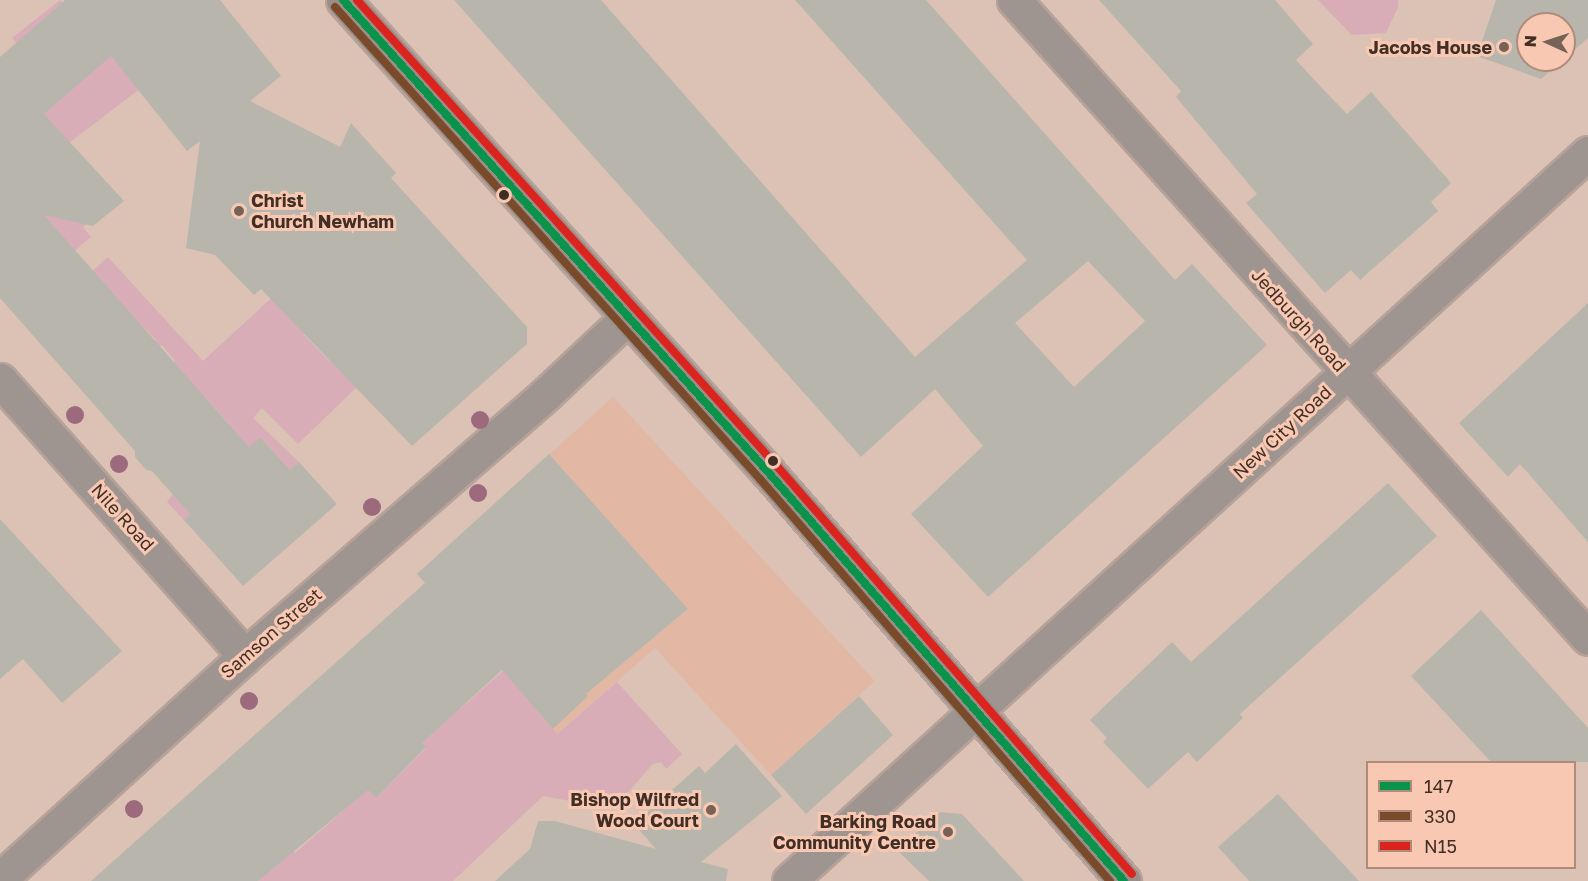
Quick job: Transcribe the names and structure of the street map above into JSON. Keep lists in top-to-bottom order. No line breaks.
{"streets":{"street":["Jedburgh Road","New City Road","Nile Road","Samson Street"]},"crossings":[["Jedburgh Road","New City Road"],["Nile Road","Samson Street"]],"places":["Jacobs House","Christ Church Newham","Bishop Wilfred Wood Court","Barking Road Community Centre"],"lines":["transit line 147","transit line N15","transit line 330"],"legend":["147","330","N15"],"north":"left"}
